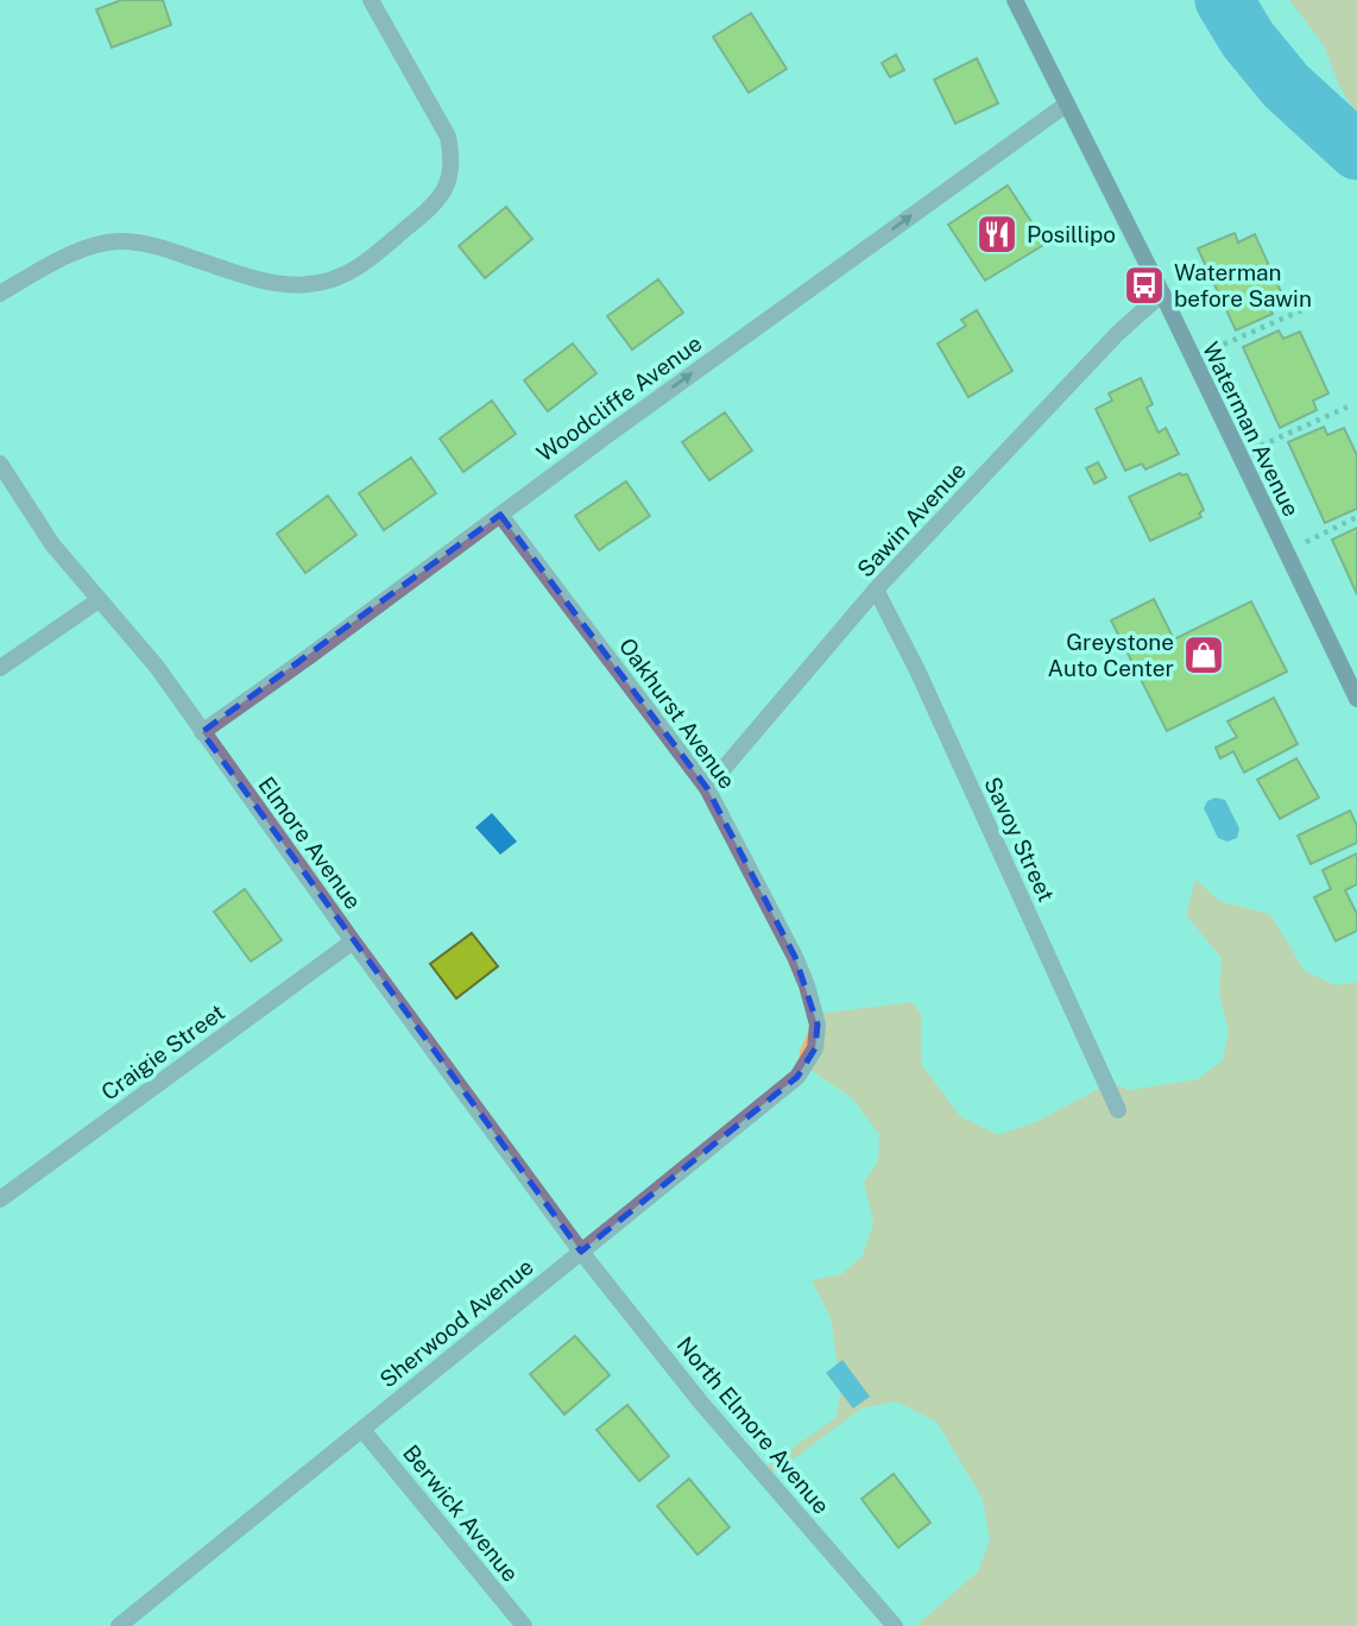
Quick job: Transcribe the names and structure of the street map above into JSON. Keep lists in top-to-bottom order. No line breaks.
{"streets":{"main road":["Waterman Avenue"],"street":["Woodcliffe Avenue","Sawin Avenue","Oakhurst Avenue","Savoy Street","Elmore Avenue","Craigie Street","Sherwood Avenue","North Elmore Avenue","Berwick Avenue"]},"crossings":[["Woodcliffe Avenue","Waterman Avenue"],["Woodcliffe Avenue","Oakhurst Avenue"],["Woodcliffe Avenue","Elmore Avenue"],["Waterman Avenue","Sawin Avenue"],["Sawin Avenue","Oakhurst Avenue"],["Sawin Avenue","Savoy Street"],["Oakhurst Avenue","Sherwood Avenue"],["Elmore Avenue","Craigie Street"],["Elmore Avenue","Sherwood Avenue"],["Elmore Avenue","North Elmore Avenue"],["Sherwood Avenue","North Elmore Avenue"],["Sherwood Avenue","Berwick Avenue"]],"one_way":["Woodcliffe Avenue"],"places":{"restaurant":["Posillipo"],"bus stop":["Waterman before Sawin"],"shop":["Greystone Auto Center"]}}
